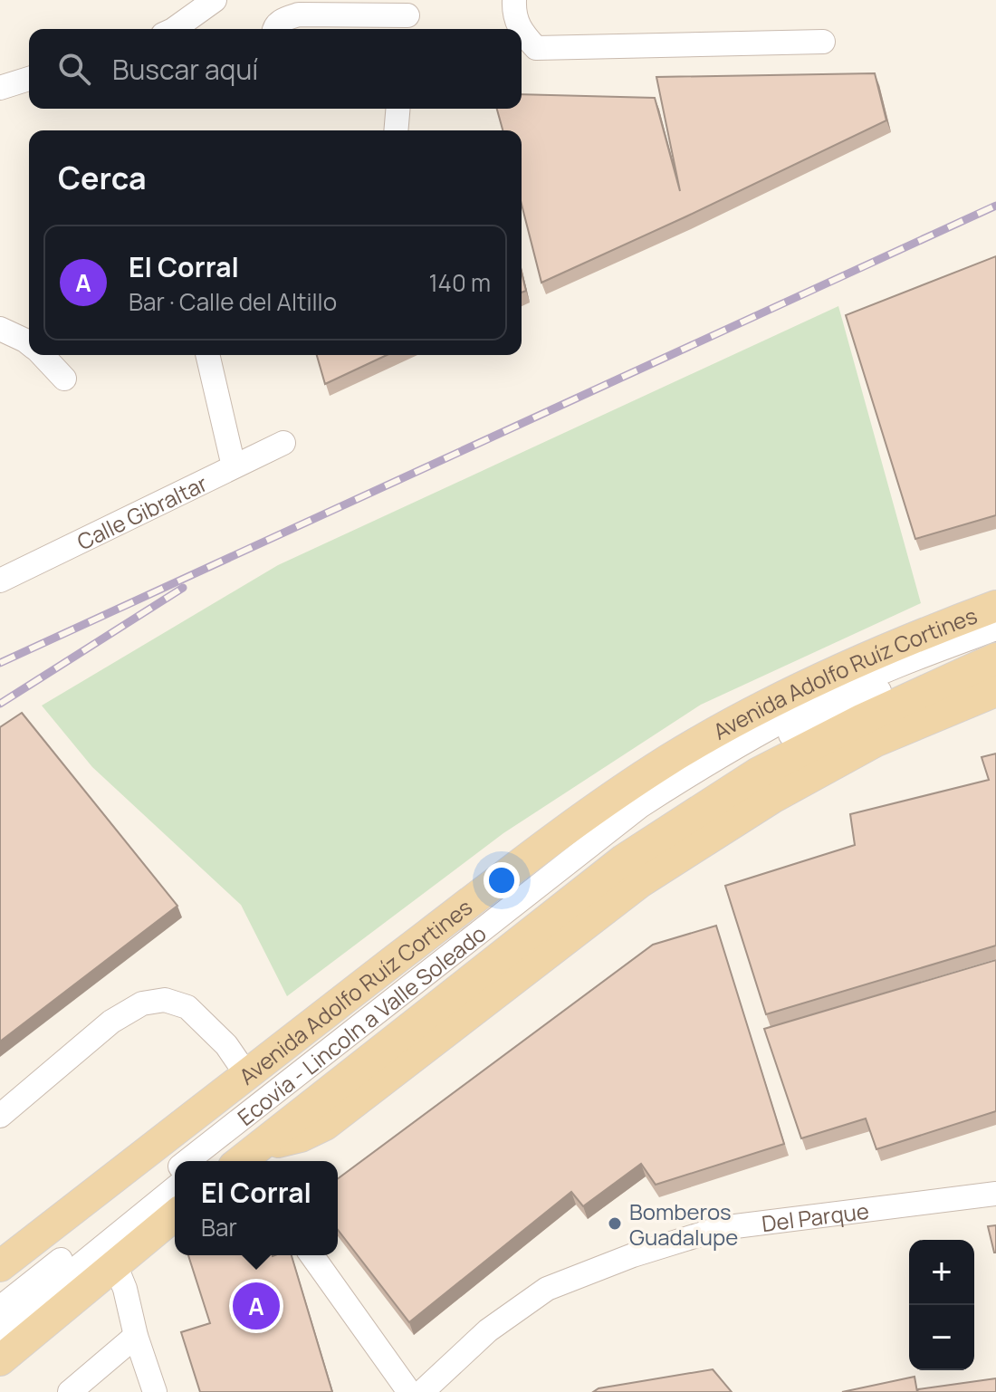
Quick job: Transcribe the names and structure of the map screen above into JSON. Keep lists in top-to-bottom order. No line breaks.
{"streets":{"main road":["Avenida Adolfo Ruíz Cortines"],"street":["Calle Gibraltar","Ecovía - Lincoln a Valle Soleado","Del Parque"]},"places":["Bomberos Guadalupe"],"page":{"search":"Buscar aquí","heading":"Cerca","list":[{"mark":"A","name":"El Corral","note":"Bar · Calle del Altillo","value":"140 m"}],"popup":["El Corral","Bar"],"map_buttons":["+","−"],"pins":"A"}}
